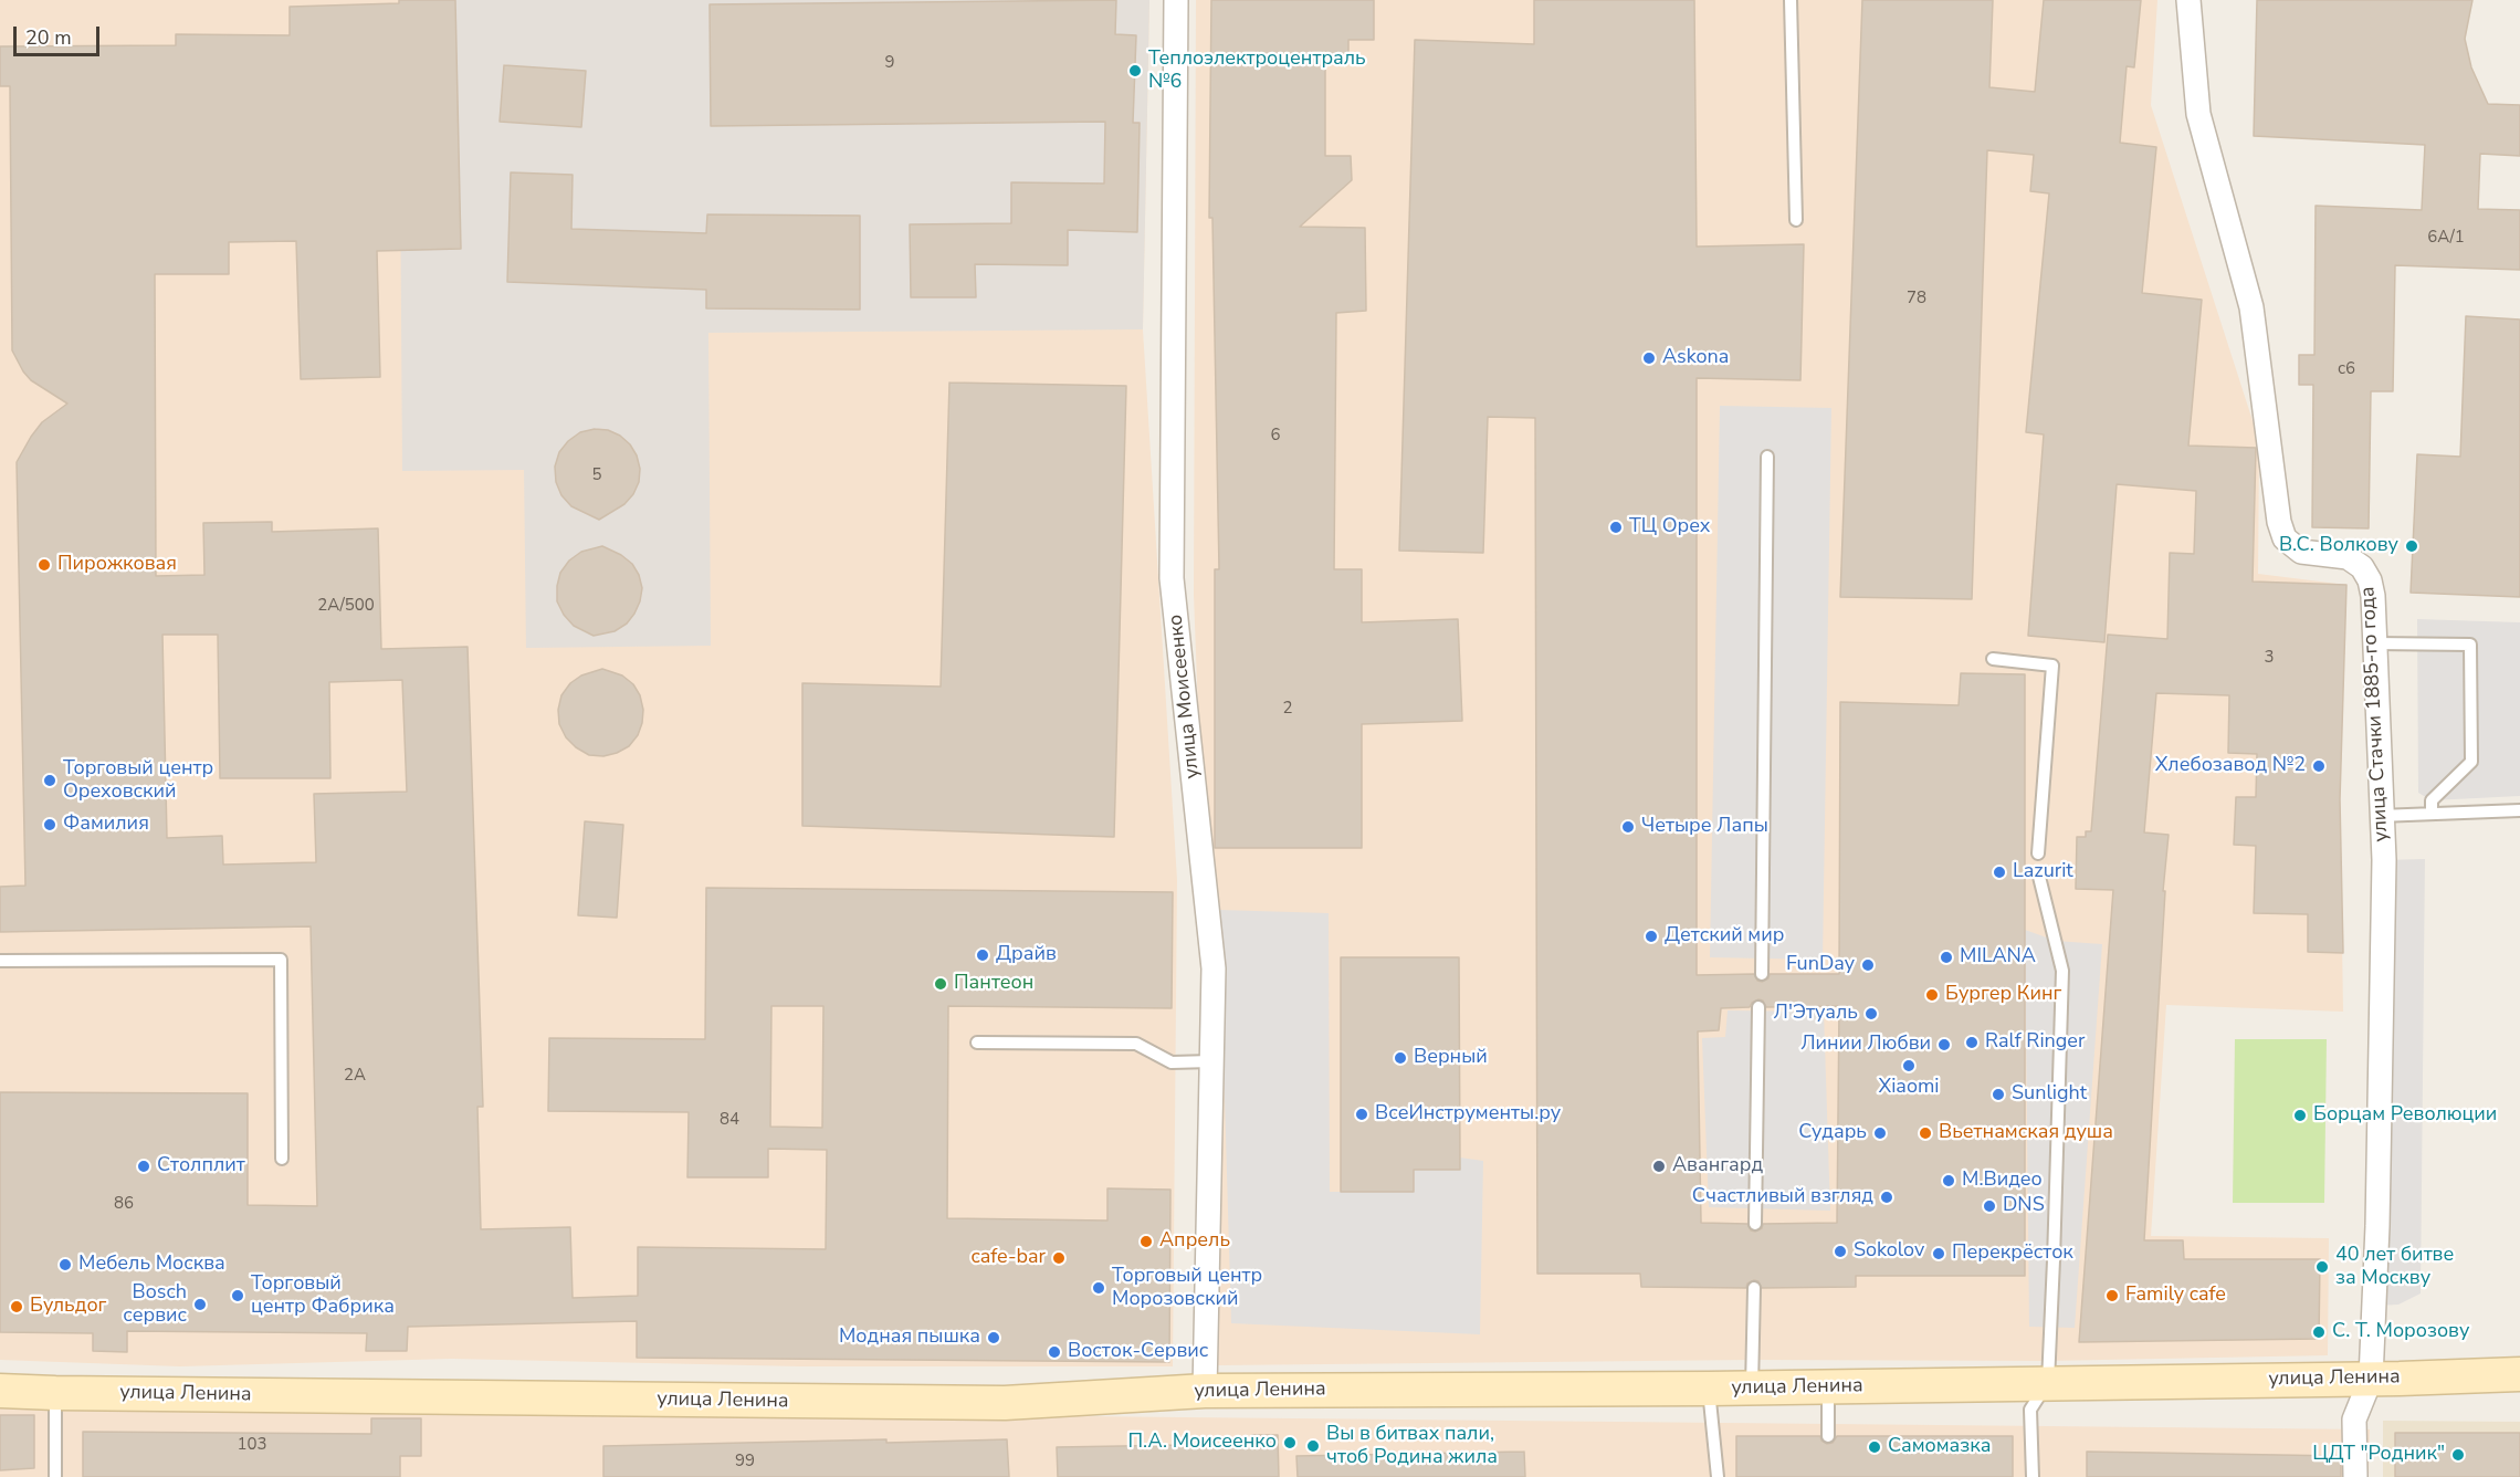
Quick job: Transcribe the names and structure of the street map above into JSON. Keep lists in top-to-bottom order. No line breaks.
{"streets":{"main road":["улица Ленина"],"street":["улица Моисеенко","улица Стачки 1885-го года"]},"crossings":[["улица Моисеенко","улица Ленина"],["улица Стачки 1885-го года","улица Ленина"]],"places":["Теплоэлектроцентраль №6","Askona","ТЦ Орех","В.С. Волкову","Пирожковая","Хлебозавод №2","Торговый центр Ореховский","Фамилия","Четыре Лапы","Lazurit","Детский мир","Драйв","MILANA","FunDay","Пантеон","Бургер Кинг","Л'Этуаль","Ralf Ringer","Линии Любви","Верный","Xiaomi","Sunlight","ВсеИнструменты.ру","Борцам Революции","Сударь","Вьетнамская душа","Столплит","Авангард","М.Видео","Счастливый взгляд","DNS","Апрель","Sokolov","Перекрёсток","cafe-bar","Мебель Москва","40 лет битве за Москву","Торговый центр Морозовский","Торговый центр Фабрика","Family cafe","Bosch сервис","Бульдог","С. Т. Морозову","Модная пышка","Восток-Сервис","П.А. Моисеенко","Вы в битвах пали, чтоб Родина жила","Самомазка","ЦДТ \"Родник\""],"house_numbers":["9","6А/1","78","с6","6","5","2А/500","3","2","2А","84","86","103","99"],"scale_bar":"20 m"}
